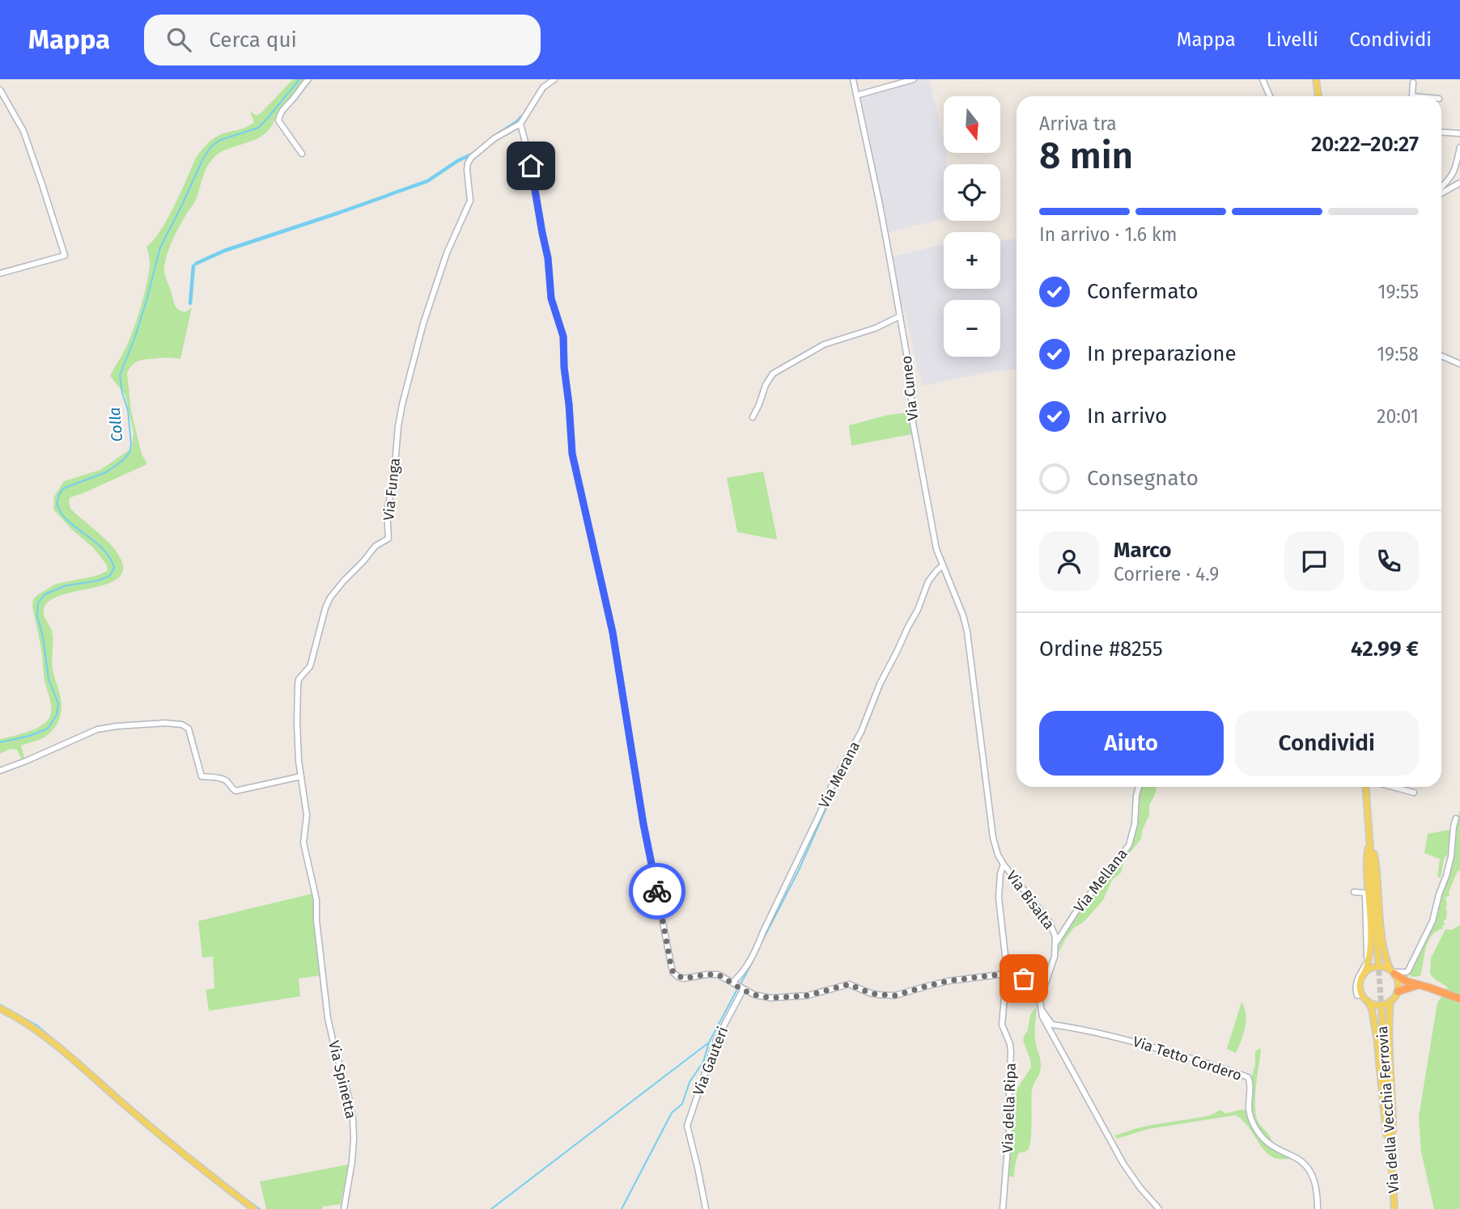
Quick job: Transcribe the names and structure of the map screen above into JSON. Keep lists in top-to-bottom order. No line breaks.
{"streets":{"main road":["Via della Vecchia Ferrovia"],"street":["Via Cuneo","Via Funga","Via Merana","Via Mellana","Via Bisalta","Via Tetto Cordero","Via Gauteri","Via Spinetta","Via della Ripa"]},"crossings":[["Via Cuneo","Via Merana"],["Via Cuneo","Via Bisalta"],["Via Funga","Via Spinetta"],["Via Mellana","Via Bisalta"],["Via Bisalta","Via della Ripa"]],"water":["Colla"],"north":"bottom","page":{"header":"Mappa","search":"Cerca qui","nav":["Mappa","Livelli","Condividi"],"map_buttons":["+","−"],"heading":["8 min","Arriva tra","20:22–20:27"],"panel":["Marco","Corriere · 4.9","Ordine #8255","42.99 €"],"bar":"In arrivo · 1.6 km","list":[["Confermato","19:55"],["In preparazione","19:58"],["In arrivo","20:01"],"Consegnato"],"buttons":["Aiuto","Condividi"]}}
